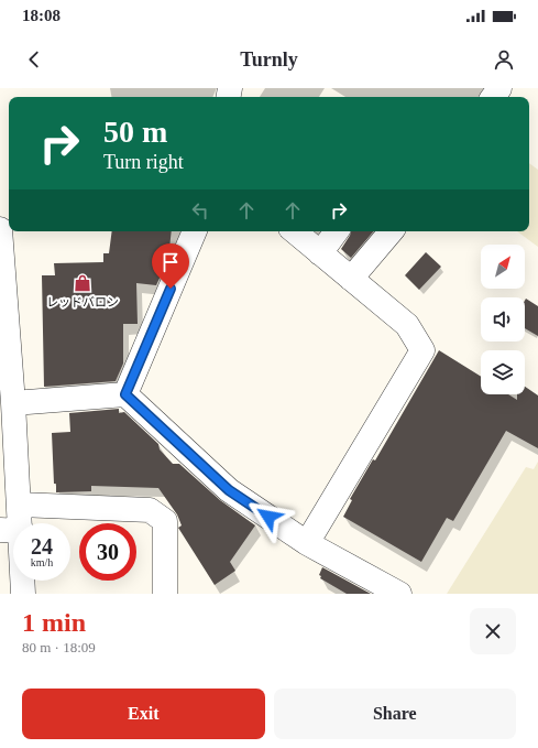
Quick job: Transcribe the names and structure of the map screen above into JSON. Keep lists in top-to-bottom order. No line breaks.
{"places":{"shop":["レッドバロン"]},"north":"top right","page":{"status":"18:08","header":"Turnly","turn":["50 m","Turn right"],"speed":"24 km/h","limit":"30","heading":["1 min","80 m · 18:09"],"buttons":["Exit","Share"]}}
